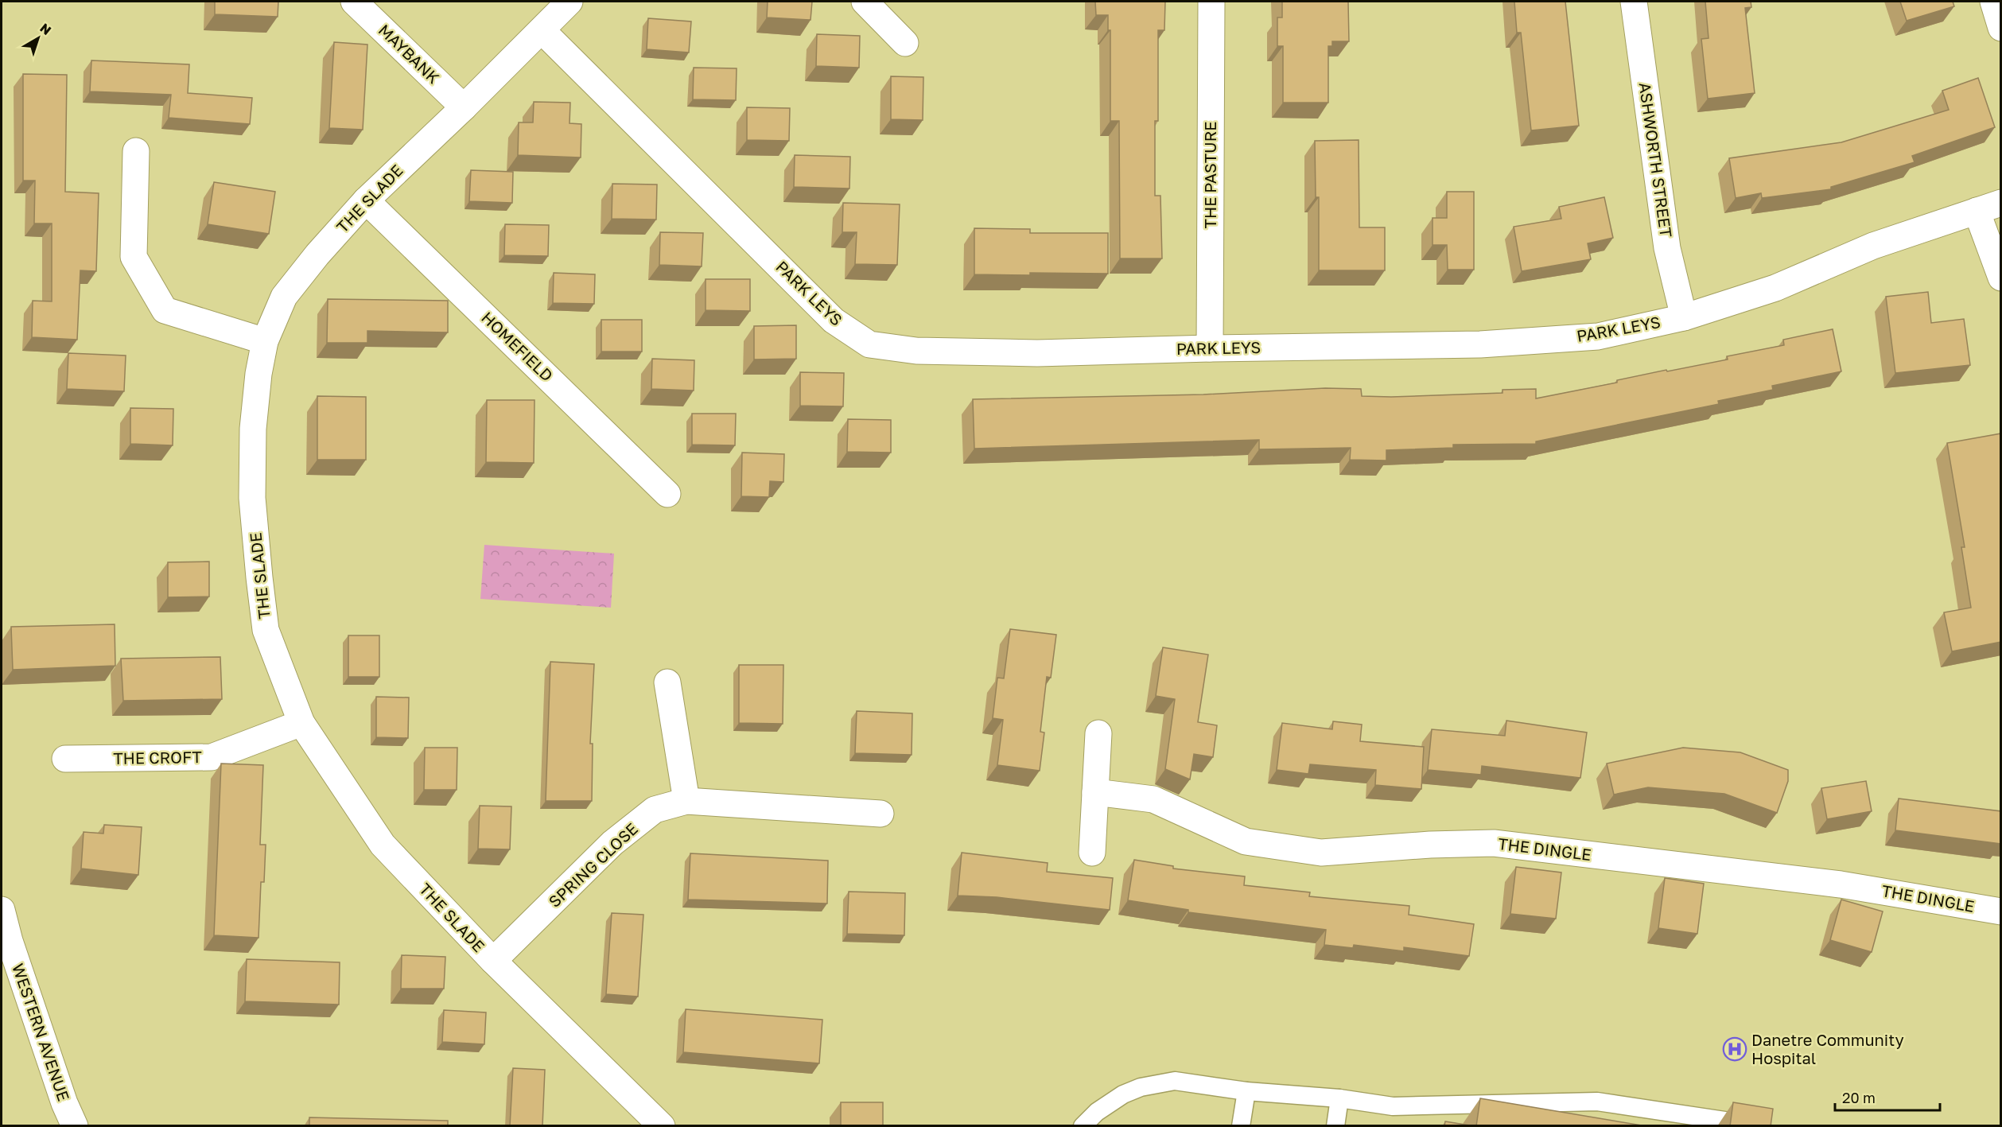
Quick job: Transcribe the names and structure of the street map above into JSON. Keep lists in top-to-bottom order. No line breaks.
{"streets":{"street":["MAYBANK","ASHWORTH STREET","THE PASTURE","THE SLADE","PARK LEYS","HOMEFIELD","THE CROFT","THE DINGLE","SPRING CLOSE","WESTERN AVENUE"]},"crossings":[["MAYBANK","THE SLADE"],["ASHWORTH STREET","PARK LEYS"],["THE PASTURE","PARK LEYS"],["THE SLADE","PARK LEYS"],["THE SLADE","HOMEFIELD"],["THE SLADE","THE CROFT"],["THE SLADE","SPRING CLOSE"]],"places":{"hospital":["Danetre Community Hospital"]},"scale_bar":"20 m","north":"top right"}
